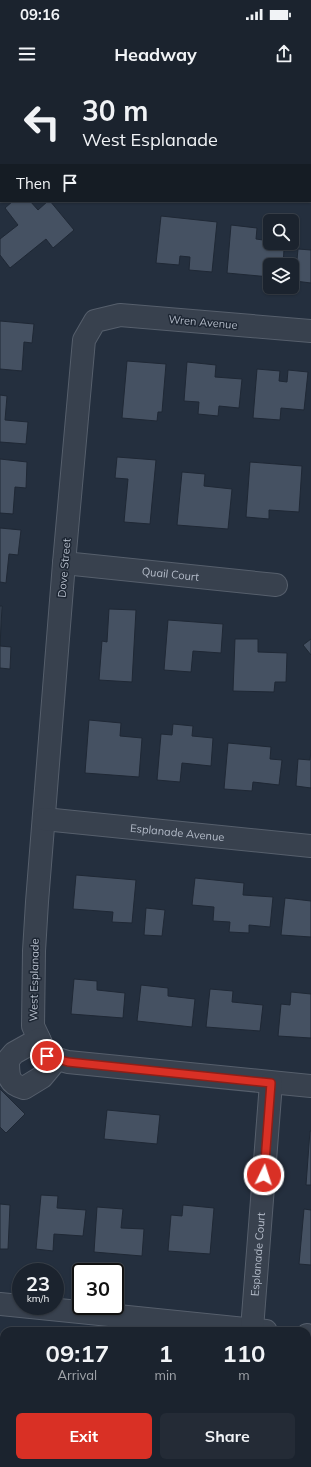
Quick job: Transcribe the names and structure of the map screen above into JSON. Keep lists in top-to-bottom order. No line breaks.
{"streets":{"street":["Wren Avenue","Dove Street","Quail Court","Esplanade Avenue","West Esplanade","Esplanade Court"]},"crossings":[["Wren Avenue","Dove Street"],["Dove Street","Quail Court"],["Dove Street","Esplanade Avenue"],["Dove Street","West Esplanade"],["Esplanade Avenue","West Esplanade"]],"page":{"status":"09:16","header":"Headway","turn":["30 m","West Esplanade"],"then":"Then","speed":"23 km/h","limit":"30","eta":["09:17","Arrival","1","min","110","m"],"buttons":["Exit","Share"]}}
